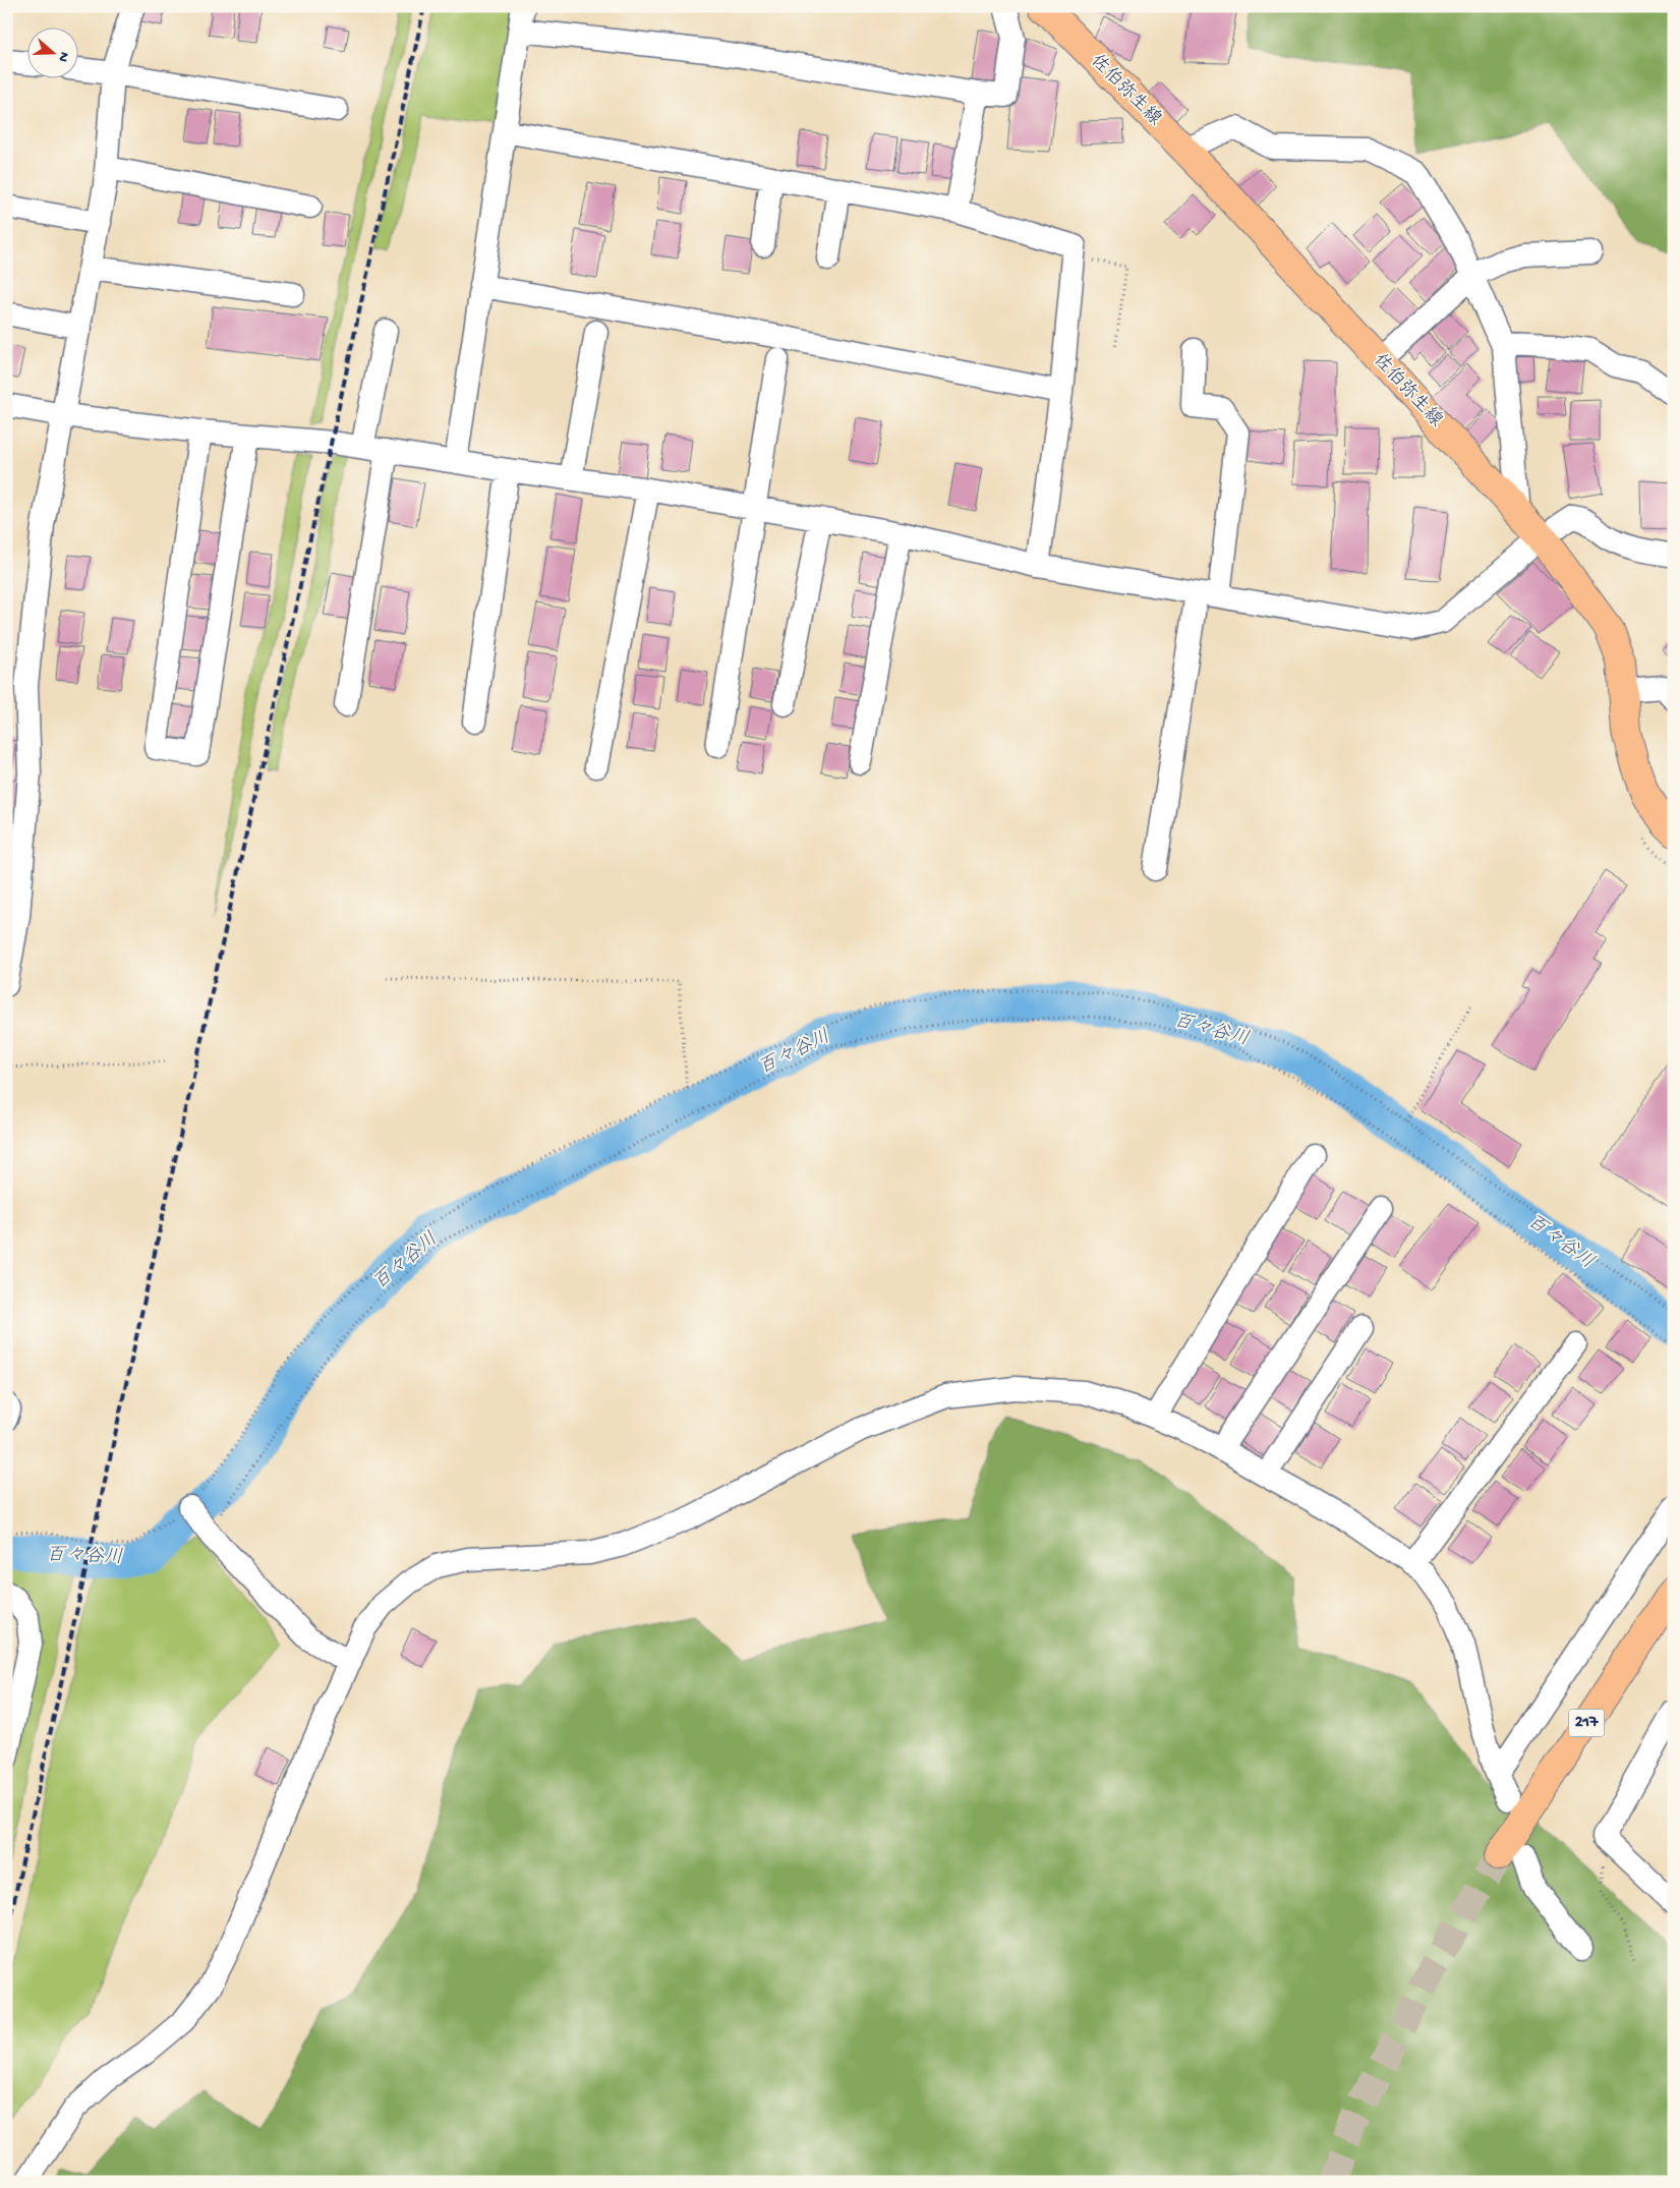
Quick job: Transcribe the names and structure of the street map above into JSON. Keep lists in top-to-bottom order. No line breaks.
{"streets":{"main road":["佐伯弥生線","217"]},"water":["百々谷川"],"north":"right"}
